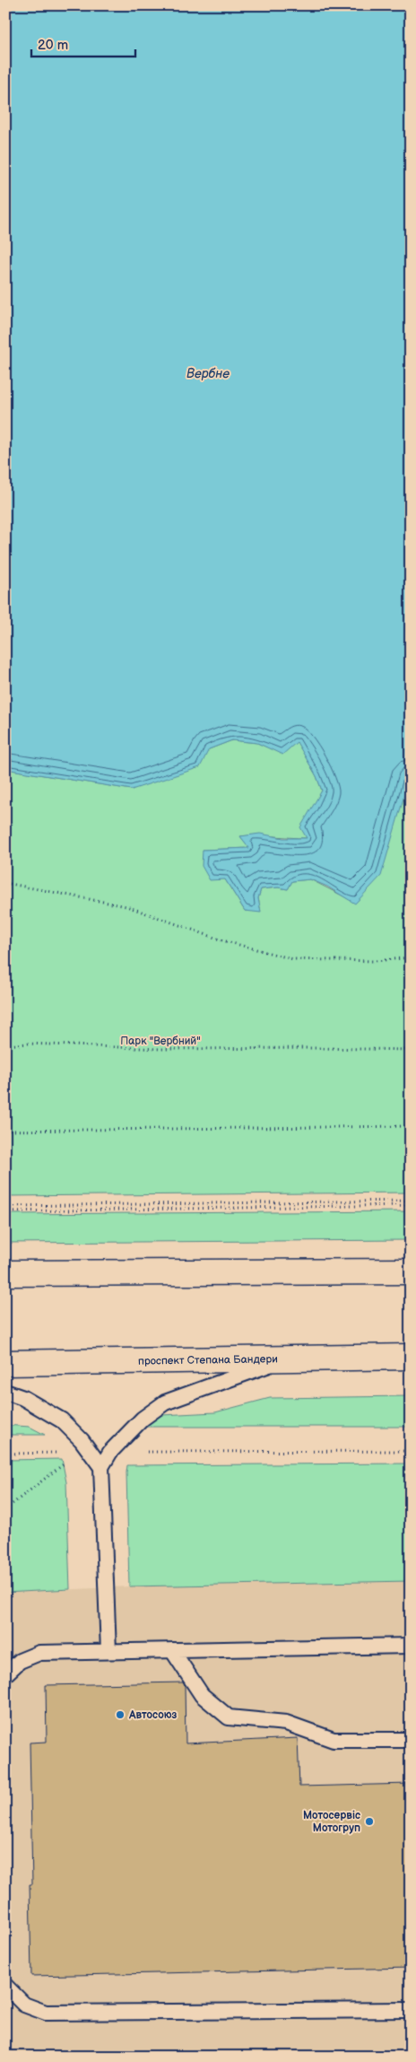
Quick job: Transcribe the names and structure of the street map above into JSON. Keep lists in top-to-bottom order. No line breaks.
{"streets":{"main road":["проспект Степана Бандери"]},"water":["Вербне"],"parks":["Парк \"Вербний\""],"places":["Автосоюз","Мотосервіс Мотогруп"],"scale_bar":"20 m"}
